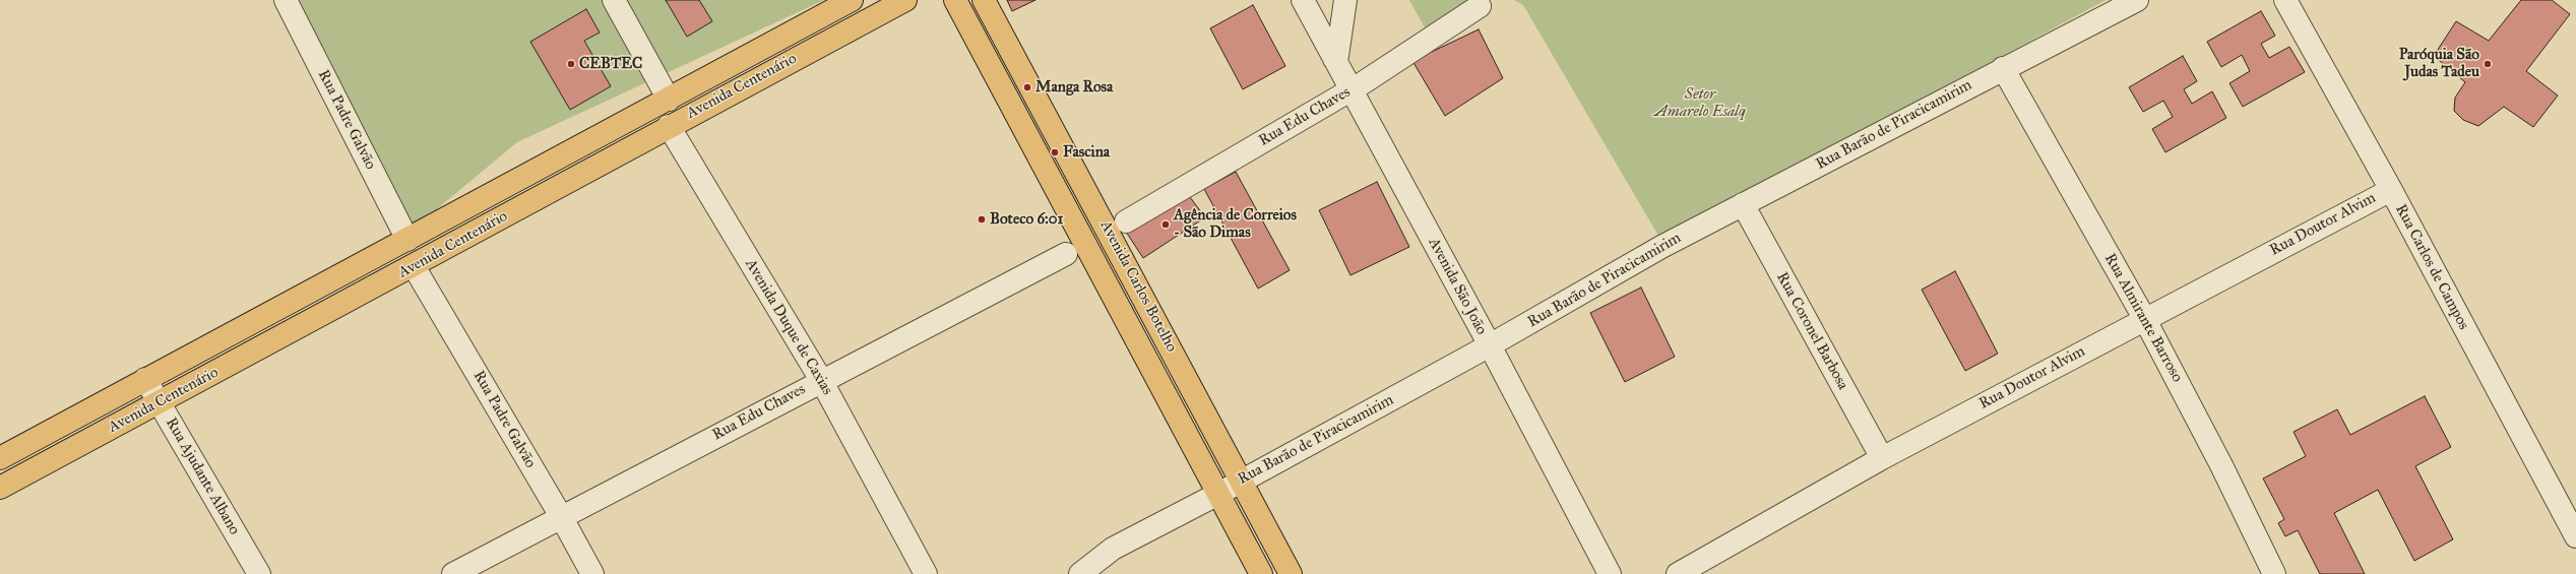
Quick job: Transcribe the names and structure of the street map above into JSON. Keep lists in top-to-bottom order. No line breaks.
{"streets":{"main road":["Avenida Centenário","Avenida Carlos Botelho"],"street":["Rua Edu Chaves","Rua Padre Galvão","Rua Barão de Piracicamirim","Rua Doutor Alvim","Rua Carlos de Campos","Avenida São João","Rua Almirante Barroso","Avenida Duque de Caxias","Rua Coronel Barbosa","Rua Ajudante Albano"]},"crossings":[["Avenida Centenário","Rua Padre Galvão"],["Avenida Centenário","Avenida Duque de Caxias"],["Avenida Centenário","Rua Ajudante Albano"],["Rua Edu Chaves","Rua Padre Galvão"],["Rua Edu Chaves","Avenida São João"],["Rua Edu Chaves","Avenida Duque de Caxias"],["Rua Barão de Piracicamirim","Avenida Carlos Botelho"],["Rua Barão de Piracicamirim","Avenida São João"],["Rua Barão de Piracicamirim","Rua Almirante Barroso"],["Rua Barão de Piracicamirim","Rua Coronel Barbosa"],["Rua Doutor Alvim","Rua Carlos de Campos"],["Rua Doutor Alvim","Rua Almirante Barroso"],["Rua Doutor Alvim","Rua Coronel Barbosa"]],"parks":["Setor Amarelo Esalq"],"places":["CEBTEC","Paróquia São Judas Tadeu","Manga Rosa","Fascina","Boteco 6:01","Agência de Correios - São Dimas"]}
